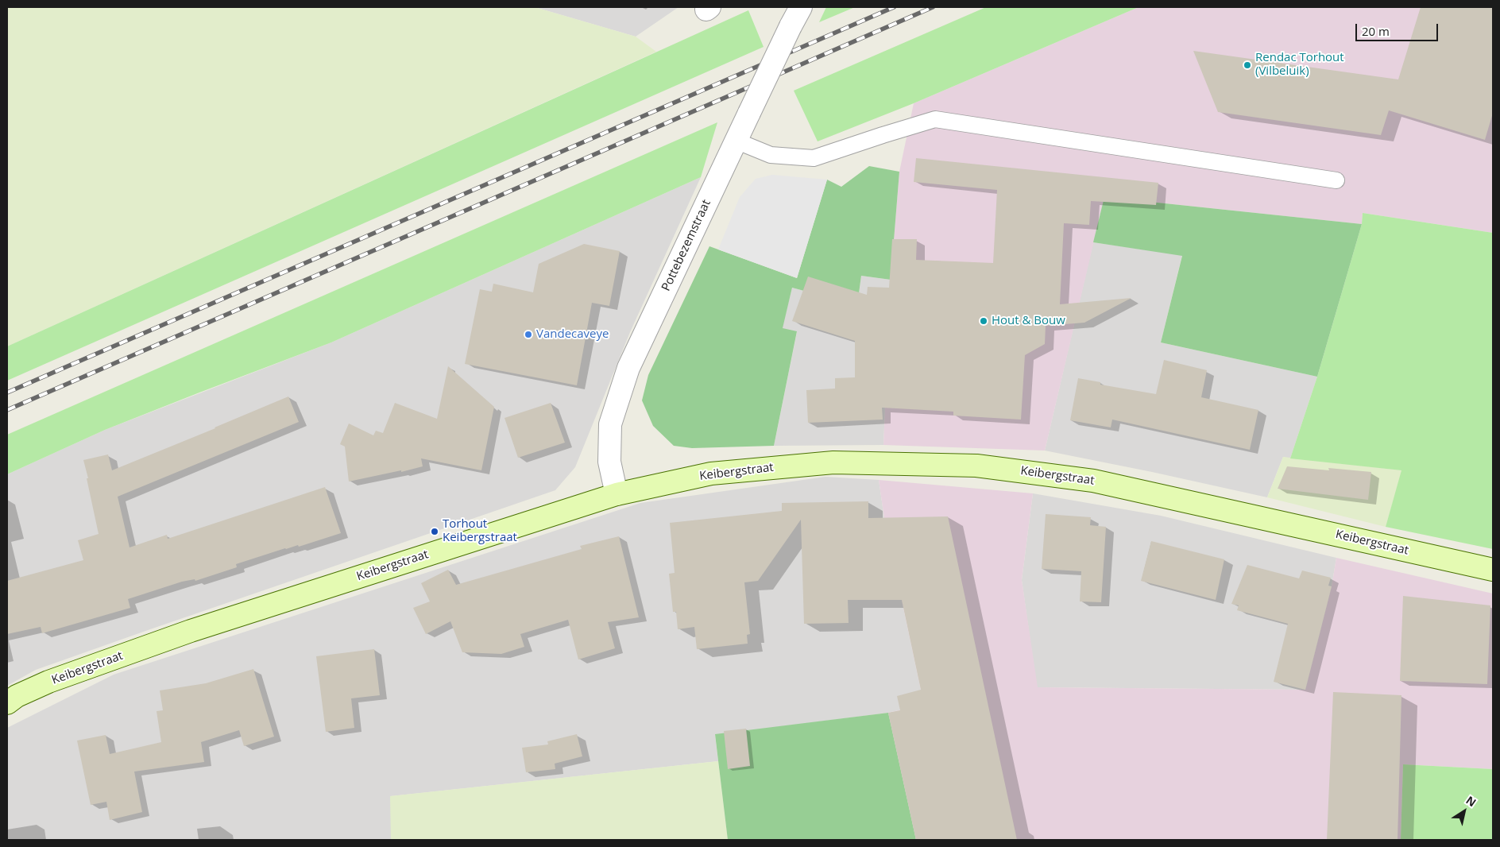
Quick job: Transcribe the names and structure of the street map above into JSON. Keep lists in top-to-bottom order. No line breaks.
{"streets":{"street":["Pottebezemstraat","Keibergstraat"]},"crossings":[["Pottebezemstraat","Keibergstraat"]],"places":["Rendac Torhout (Vilbeluik)","Hout & Bouw","Vandecaveye","Torhout Keibergstraat"],"scale_bar":"20 m","north":"top right"}
